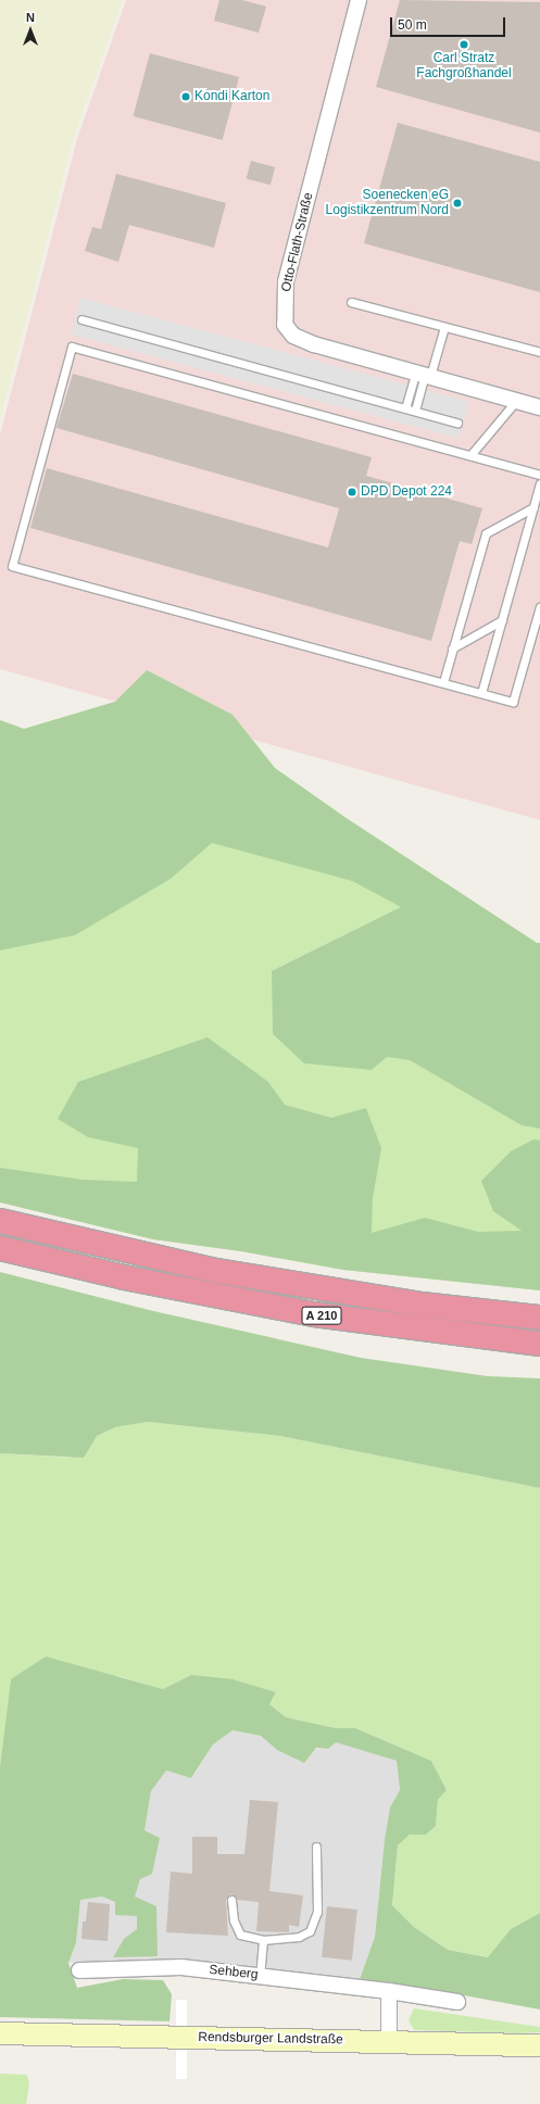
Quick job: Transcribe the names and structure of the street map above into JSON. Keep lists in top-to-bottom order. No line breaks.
{"streets":{"highway":["A 210"],"street":["Otto-Flath-Straße","Sehberg","Rendsburger Landstraße"]},"places":["Carl Stratz Fachgroßhandel","Kondi Karton","Soenecken eG Logistikzentrum Nord","DPD Depot 224"],"scale_bar":"50 m","north":"top"}
